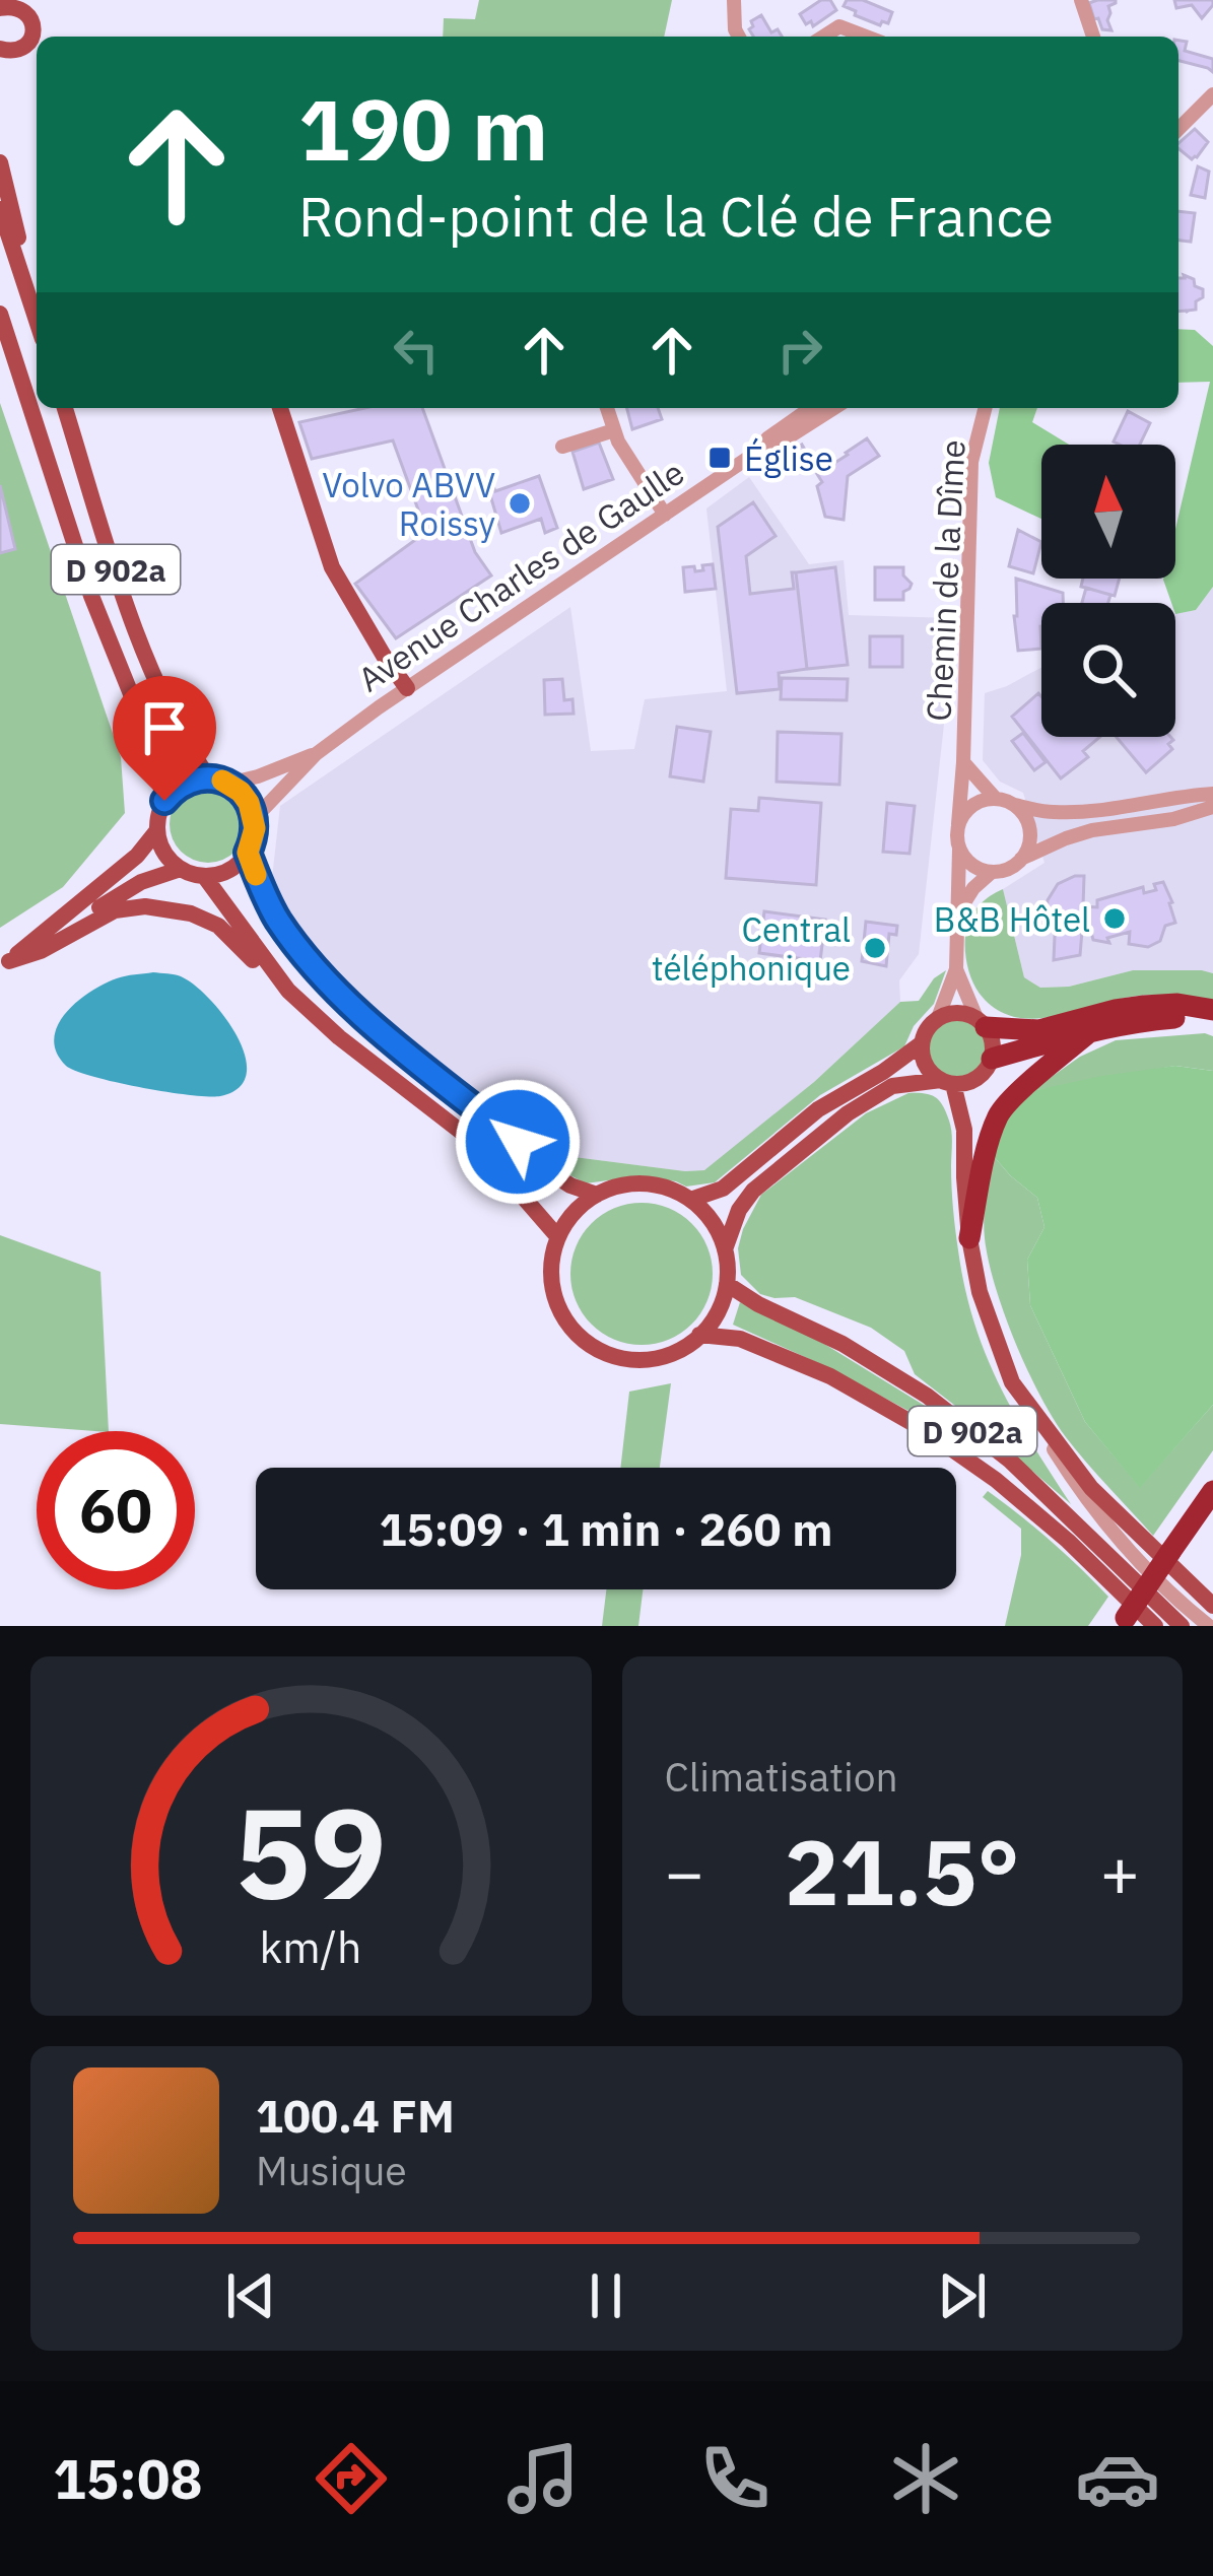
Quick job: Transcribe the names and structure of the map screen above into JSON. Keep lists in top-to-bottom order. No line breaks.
{"streets":{"main road":["D 902a"],"street":["Avenue Charles de Gaulle","Chemin de la Dîme"]},"crossings":[["D 902a","Avenue Charles de Gaulle"]],"places":{"transit":["Église"],"other":["Volvo ABVV Roissy","B&B Hôtel","Central téléphonique"]},"north":"top","page":{"turn":["190 m","Rond-point de la Clé de France"],"limit":"60","trip":"15:09 · 1 min · 260 m","tile":"Climatisation","heat":["−","21.5°","+"],"song":["100.4 FM","Musique"],"tabs":"15:08","gauge":["59","km/h"]}}
